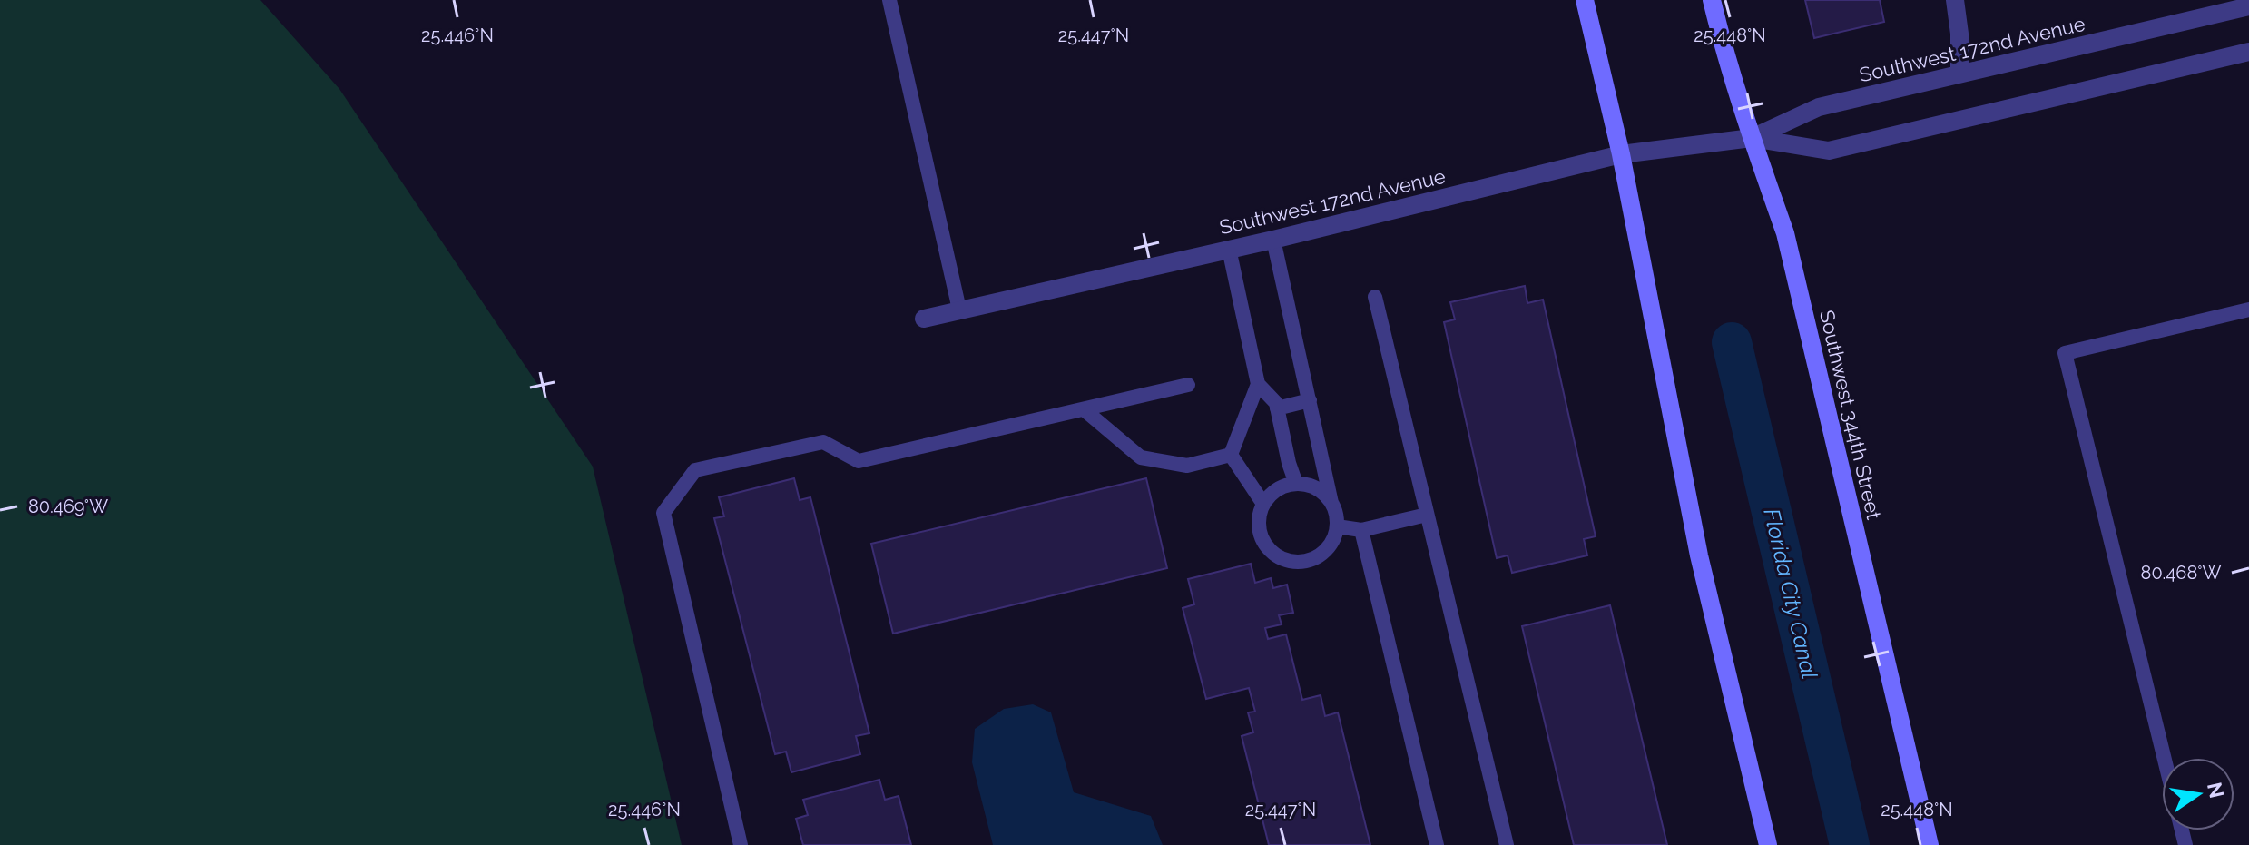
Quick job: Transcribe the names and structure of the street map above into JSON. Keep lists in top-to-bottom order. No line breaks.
{"streets":{"main road":["Southwest 344th Street"],"street":["Southwest 172nd Avenue"]},"crossings":[["Southwest 172nd Avenue","Southwest 344th Street"]],"water":["Florida City Canal"],"north":"right","coordinates":["25.446°N","25.447°N","25.448°N","80.469°W","80.468°W"]}
